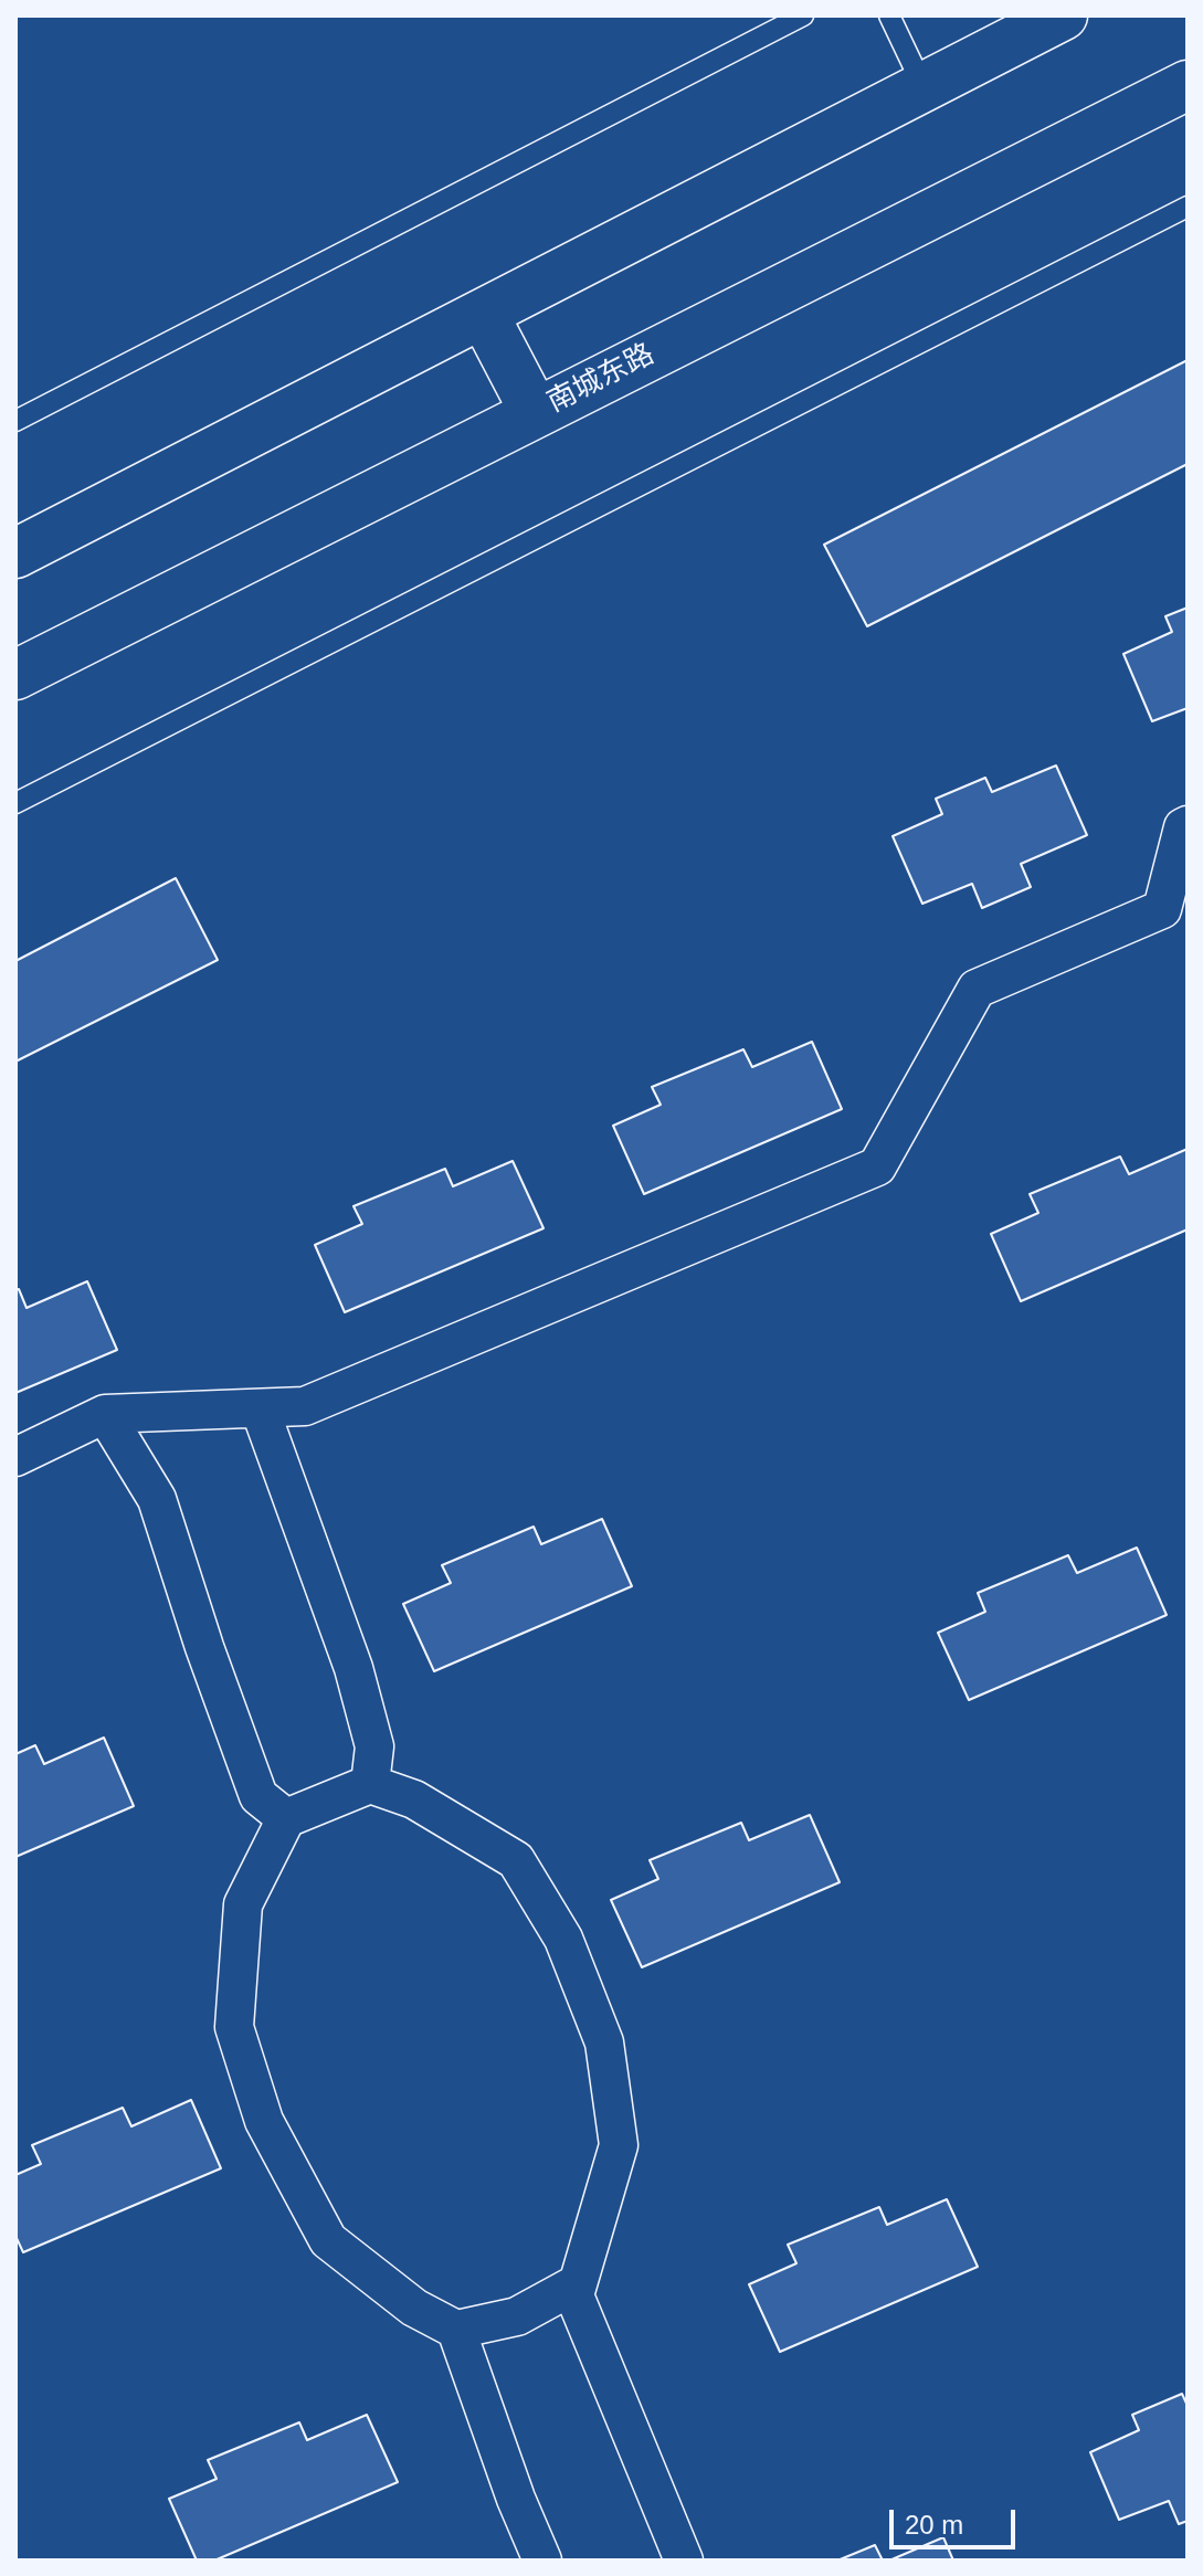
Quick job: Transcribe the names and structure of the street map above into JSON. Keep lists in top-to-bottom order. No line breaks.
{"streets":{"main road":["南城东路"]},"scale_bar":"20 m"}
